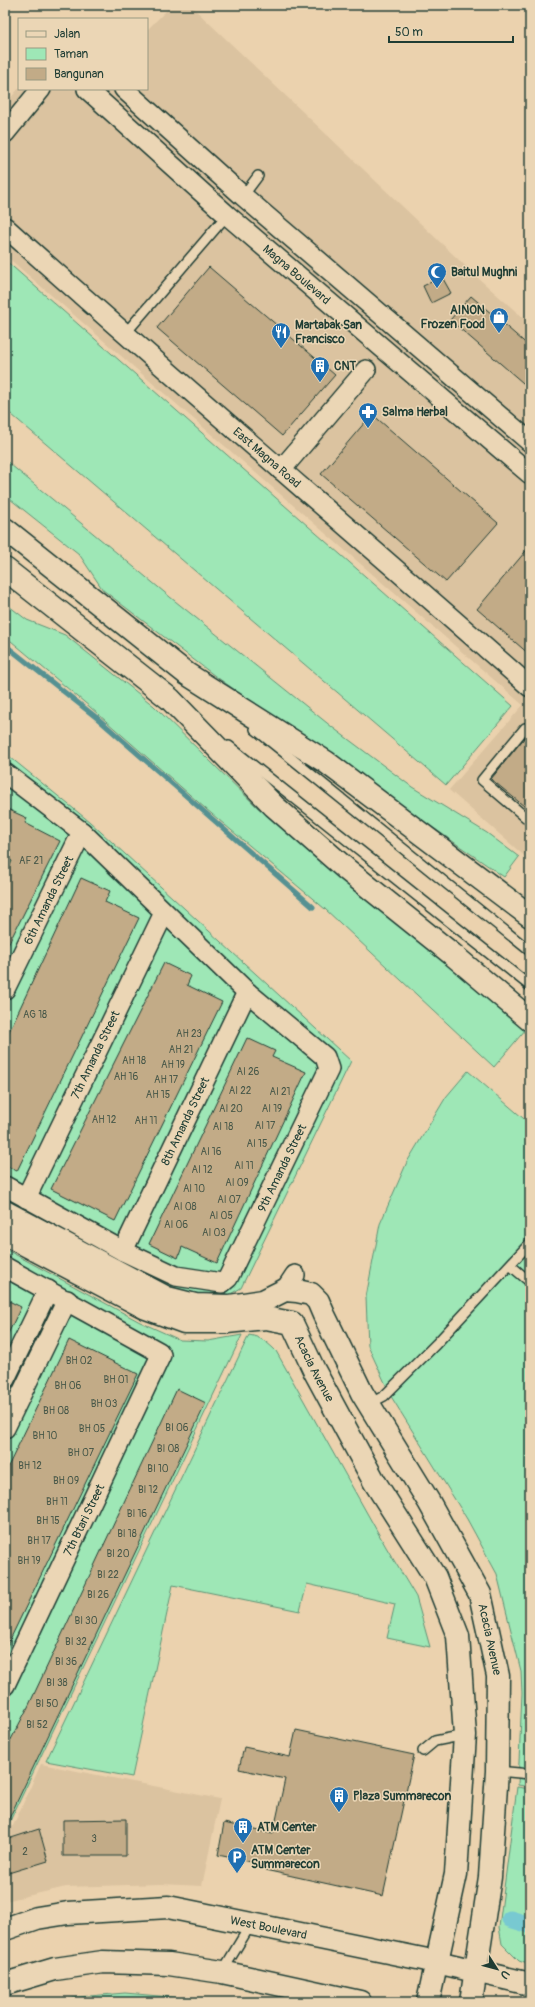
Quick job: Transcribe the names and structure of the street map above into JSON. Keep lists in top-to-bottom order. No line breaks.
{"streets":{"main road":["Acacia Avenue","West Boulevard"],"street":["Magna Boulevard","East Magna Road","6th Amanda Street","7th Amanda Street","8th Amanda Street","9th Amanda Street","7th Btari Street"]},"crossings":[["8th Amanda Street","9th Amanda Street"],["Acacia Avenue","West Boulevard"]],"places":{"mosque":["Baitul Mughni"],"shop":["AINON Frozen Food"],"restaurant":["Martabak San Francisco"],"building":["CNT","Plaza Summarecon","ATM Center"],"pharmacy":["Salma Herbal"],"parking":["ATM Center Summarecon"]},"house_numbers":["AF 21","AG 18","AH 23","AH 21","AH 18","AH 19","AI 26","AH 16","AH 17","AI 22","AI 21","AH 15","AI 20","AI 19","AH 12","AH 11","AI 17","AI 18","AI 15","AI 16","AI 11","AI 12","AI 09","AI 10","AI 07","AI 08","AI 05","AI 06","AI 03","BH 02","BH 01","BH 06","BH 03","BH 08","BI 06","BH 05","BH 10","BI 08","BH 07","BH 12","BI 10","BH 09","BI 12","BH 11","BI 16","BH 15","BI 18","BH 17","BI 20","BH 19","BI 22","BI 26","BI 30","BI 32","BI 36","BI 38","BI 50","BI 52","3","2"],"legend":["Jalan","Taman","Bangunan"],"scale_bar":"50 m","north":"bottom right"}
